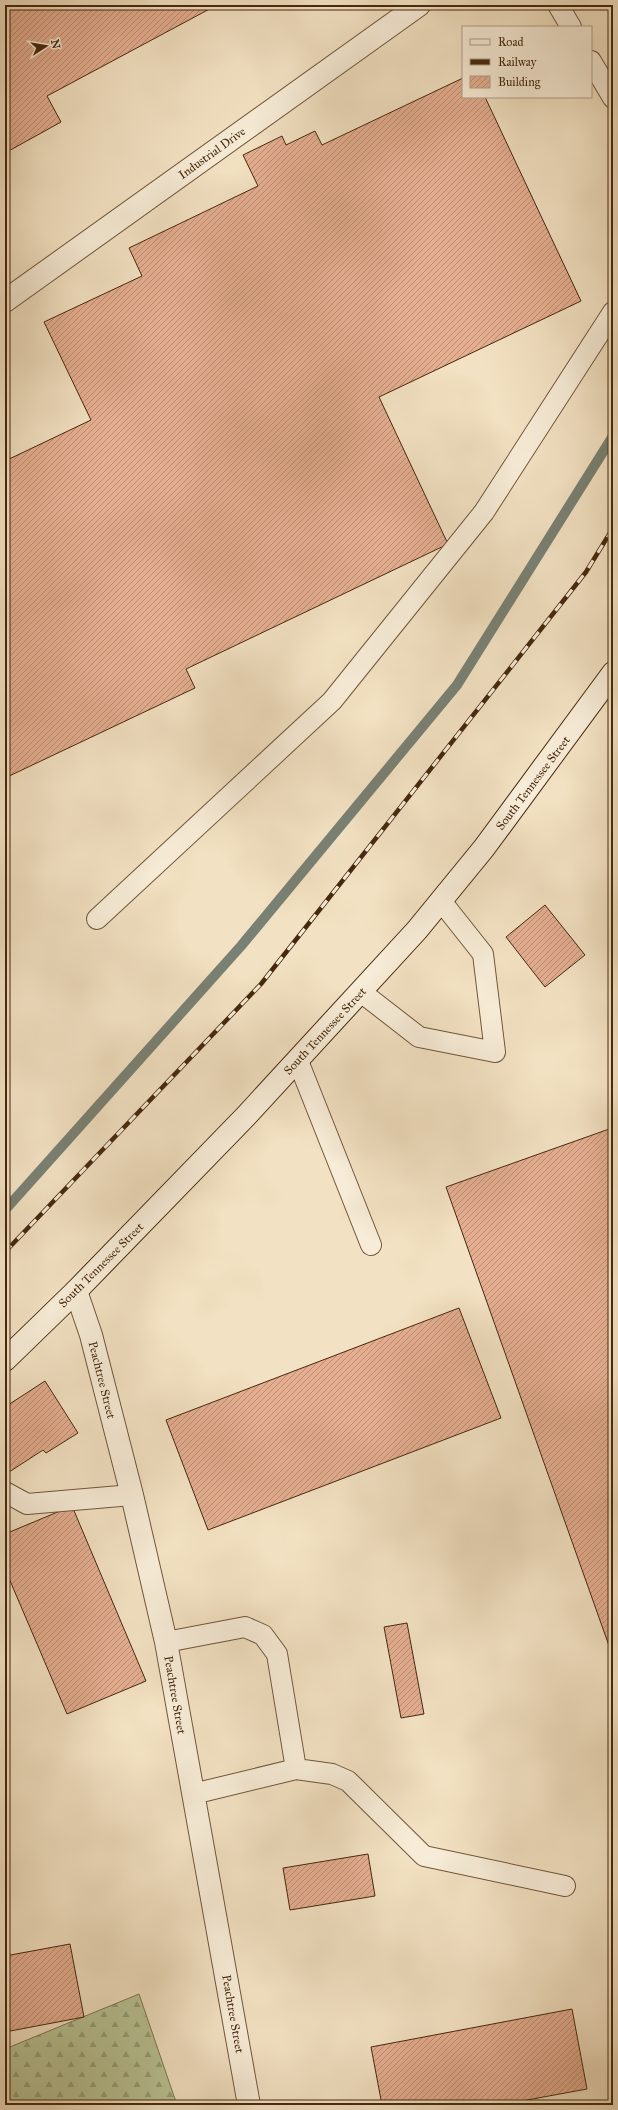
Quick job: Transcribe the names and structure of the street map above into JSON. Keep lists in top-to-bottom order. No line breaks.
{"streets":{"street":["Industrial Drive","South Tennessee Street","Peachtree Street"]},"crossings":[["South Tennessee Street","Peachtree Street"]],"legend":["Road","Railway","Building"],"north":"right"}
